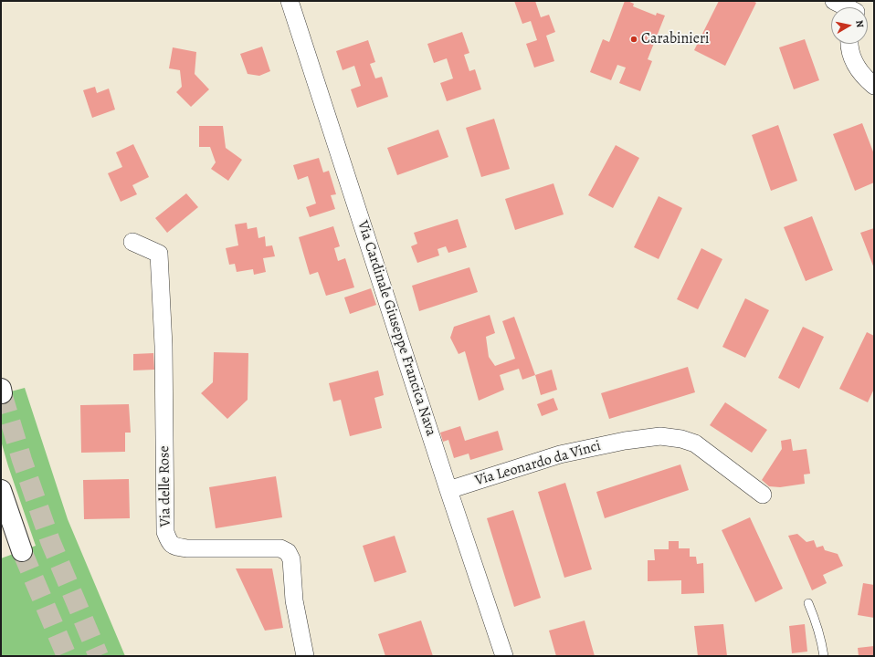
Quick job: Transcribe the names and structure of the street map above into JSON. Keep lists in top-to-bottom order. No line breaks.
{"streets":{"street":["Via Cardinale Giuseppe Francica Nava","Via Leonardo da Vinci","Via delle Rose"]},"crossings":[["Via Cardinale Giuseppe Francica Nava","Via Leonardo da Vinci"]],"places":["Carabinieri"],"north":"right"}
